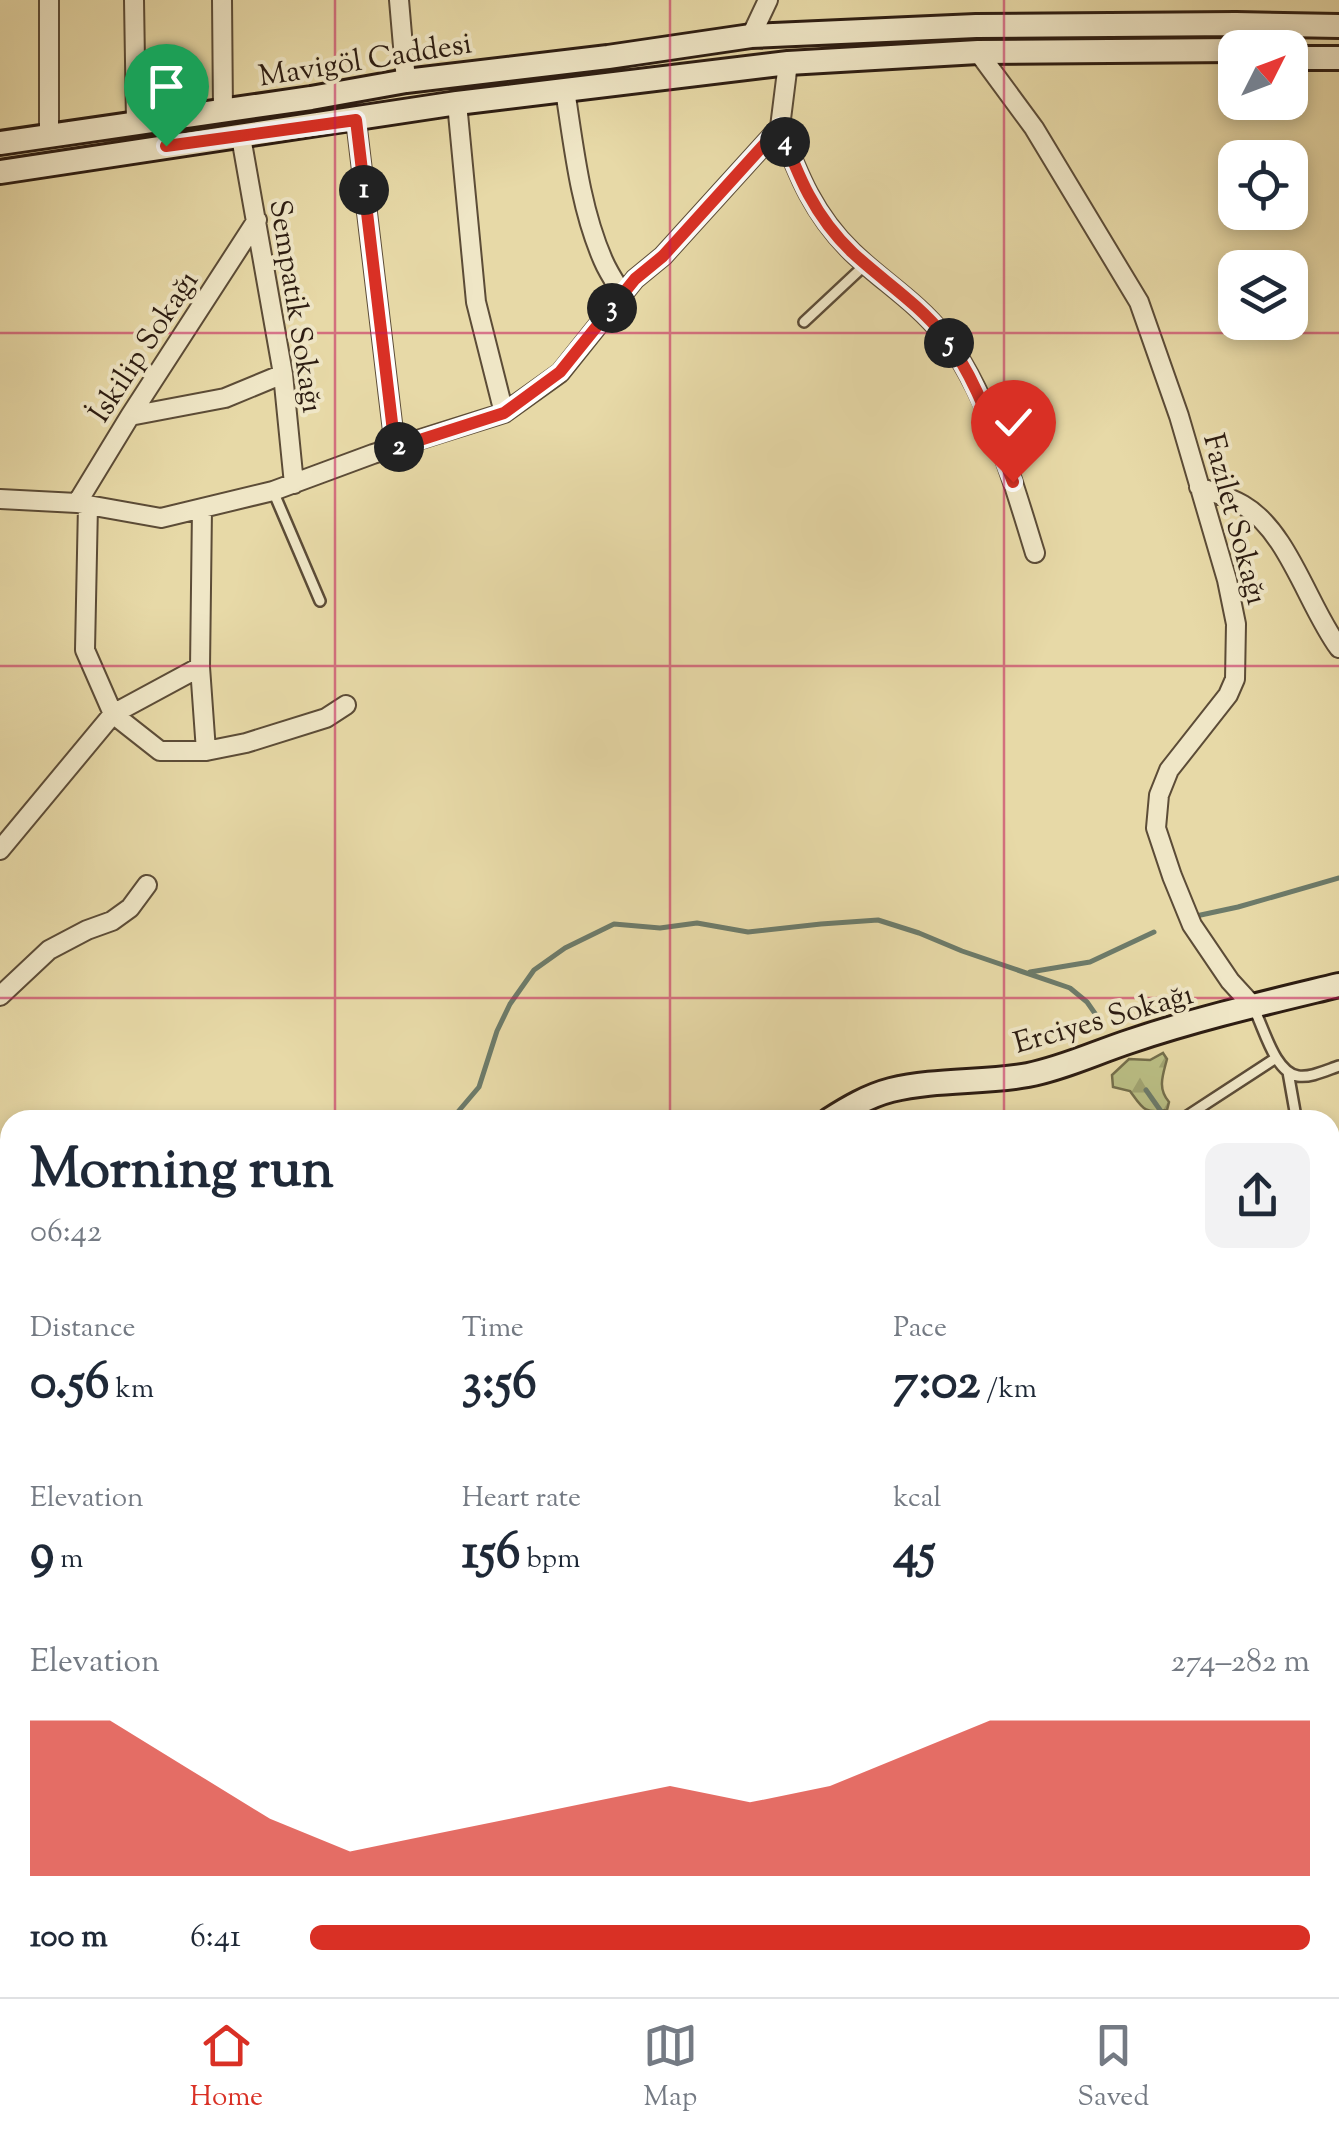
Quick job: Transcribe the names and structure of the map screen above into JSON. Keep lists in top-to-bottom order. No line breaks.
{"streets":{"main road":["Mavigöl Caddesi","Erciyes Sokağı"],"street":["Sempatik Sokağı","İskilip Sokağı","Fazilet Sokağı"]},"crossings":[["Mavigöl Caddesi","Sempatik Sokağı"],["Mavigöl Caddesi","Fazilet Sokağı"],["Sempatik Sokağı","İskilip Sokağı"],["Fazilet Sokağı","Erciyes Sokağı"]],"north":"top right","page":{"pins":["4","1","3","5","2"],"heading":["Morning run","06:42"],"stats":[["Distance","0.56 km"],["Time","3:56"],["Pace","7:02 /km"],["Elevation","9 m"],["Heart rate","156 bpm"],["kcal","45"]],"chart":["Elevation","274–282 m"],"list":[{"name":"100 m","note":"6:41"}],"tabs":["Home","Map","Saved"]}}
